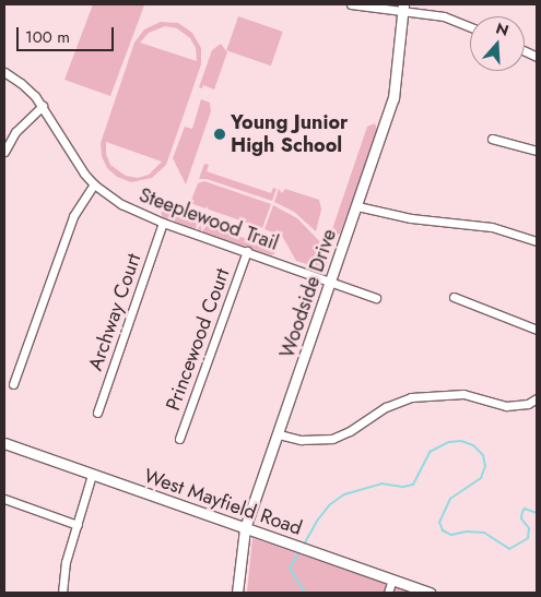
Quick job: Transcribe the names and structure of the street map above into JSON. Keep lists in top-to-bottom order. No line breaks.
{"streets":{"street":["Steeplewood Trail","Woodside Drive","Archway Court","Princewood Court","West Mayfield Road"]},"crossings":[["Steeplewood Trail","Woodside Drive"],["Steeplewood Trail","Archway Court"],["Steeplewood Trail","Princewood Court"],["Woodside Drive","West Mayfield Road"]],"places":["Young Junior High School"],"scale_bar":"100 m","north":"top"}
